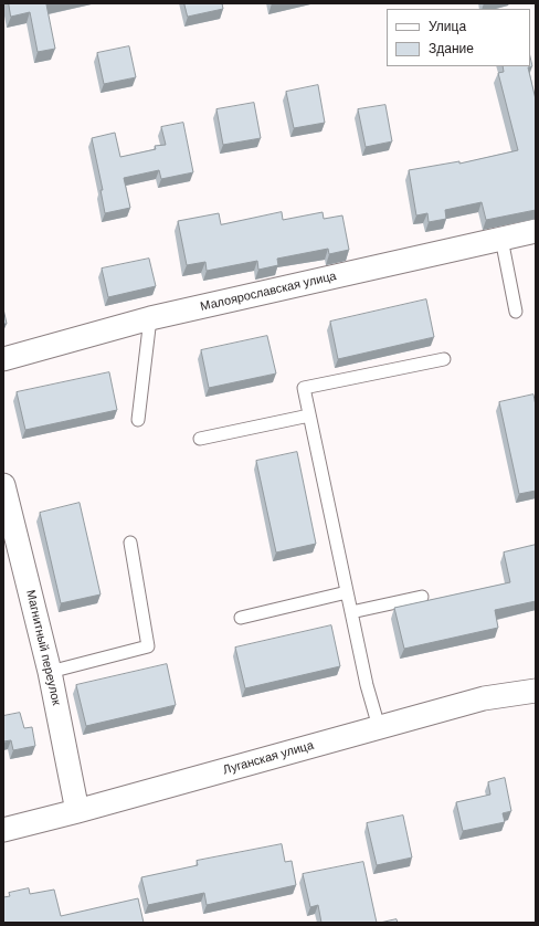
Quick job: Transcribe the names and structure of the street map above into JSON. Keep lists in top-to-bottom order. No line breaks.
{"streets":{"street":["Малоярославская улица","Магнитный переулок","Луганская улица"]},"crossings":[["Магнитный переулок","Луганская улица"]],"legend":["Улица","Здание"]}
